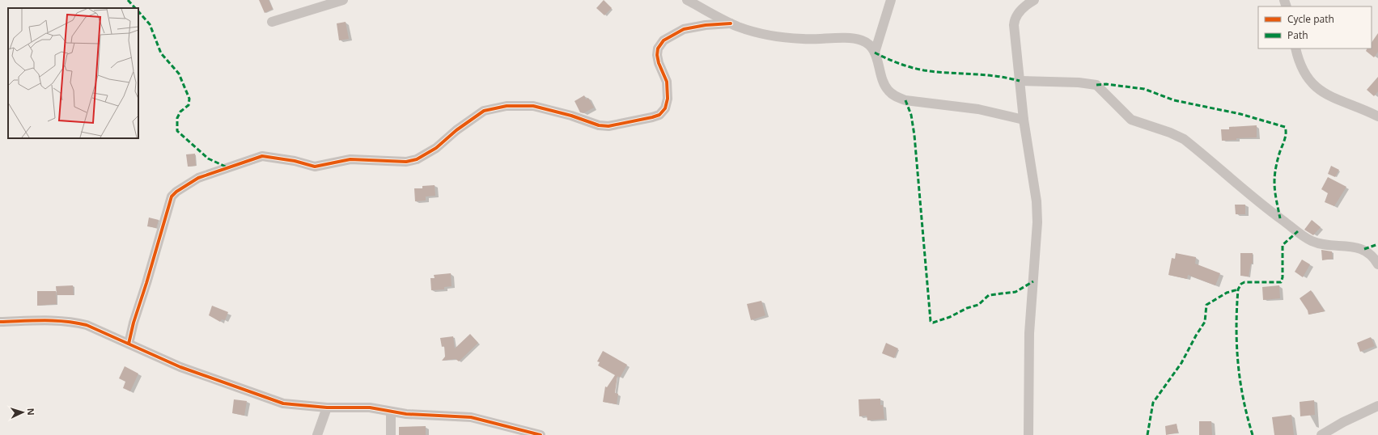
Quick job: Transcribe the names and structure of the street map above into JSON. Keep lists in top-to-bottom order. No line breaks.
{"legend":["Cycle path","Path"],"north":"right"}
